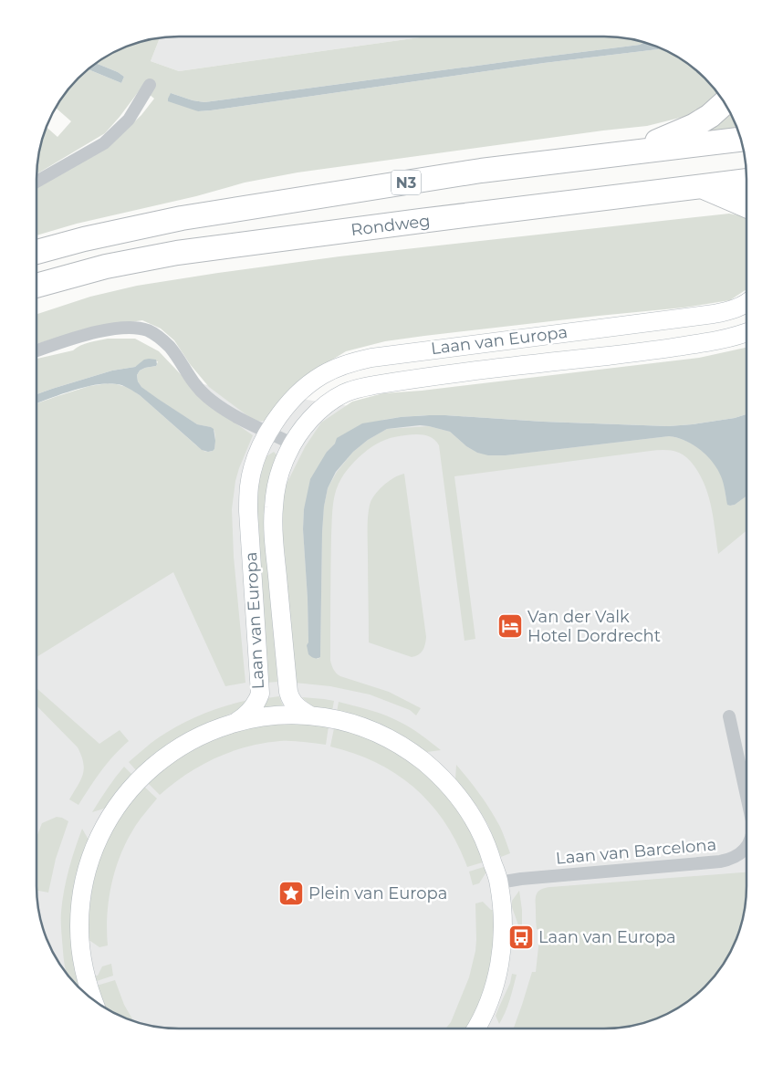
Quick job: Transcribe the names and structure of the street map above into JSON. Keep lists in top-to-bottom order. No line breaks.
{"streets":{"highway":["N3","Rondweg"],"street":["Laan van Europa","Laan van Barcelona"]},"crossings":[["Laan van Europa","Laan van Barcelona"]],"places":{"hotel":["Van der Valk Hotel Dordrecht"],"place":["Plein van Europa"],"bus stop":["Laan van Europa"]}}
